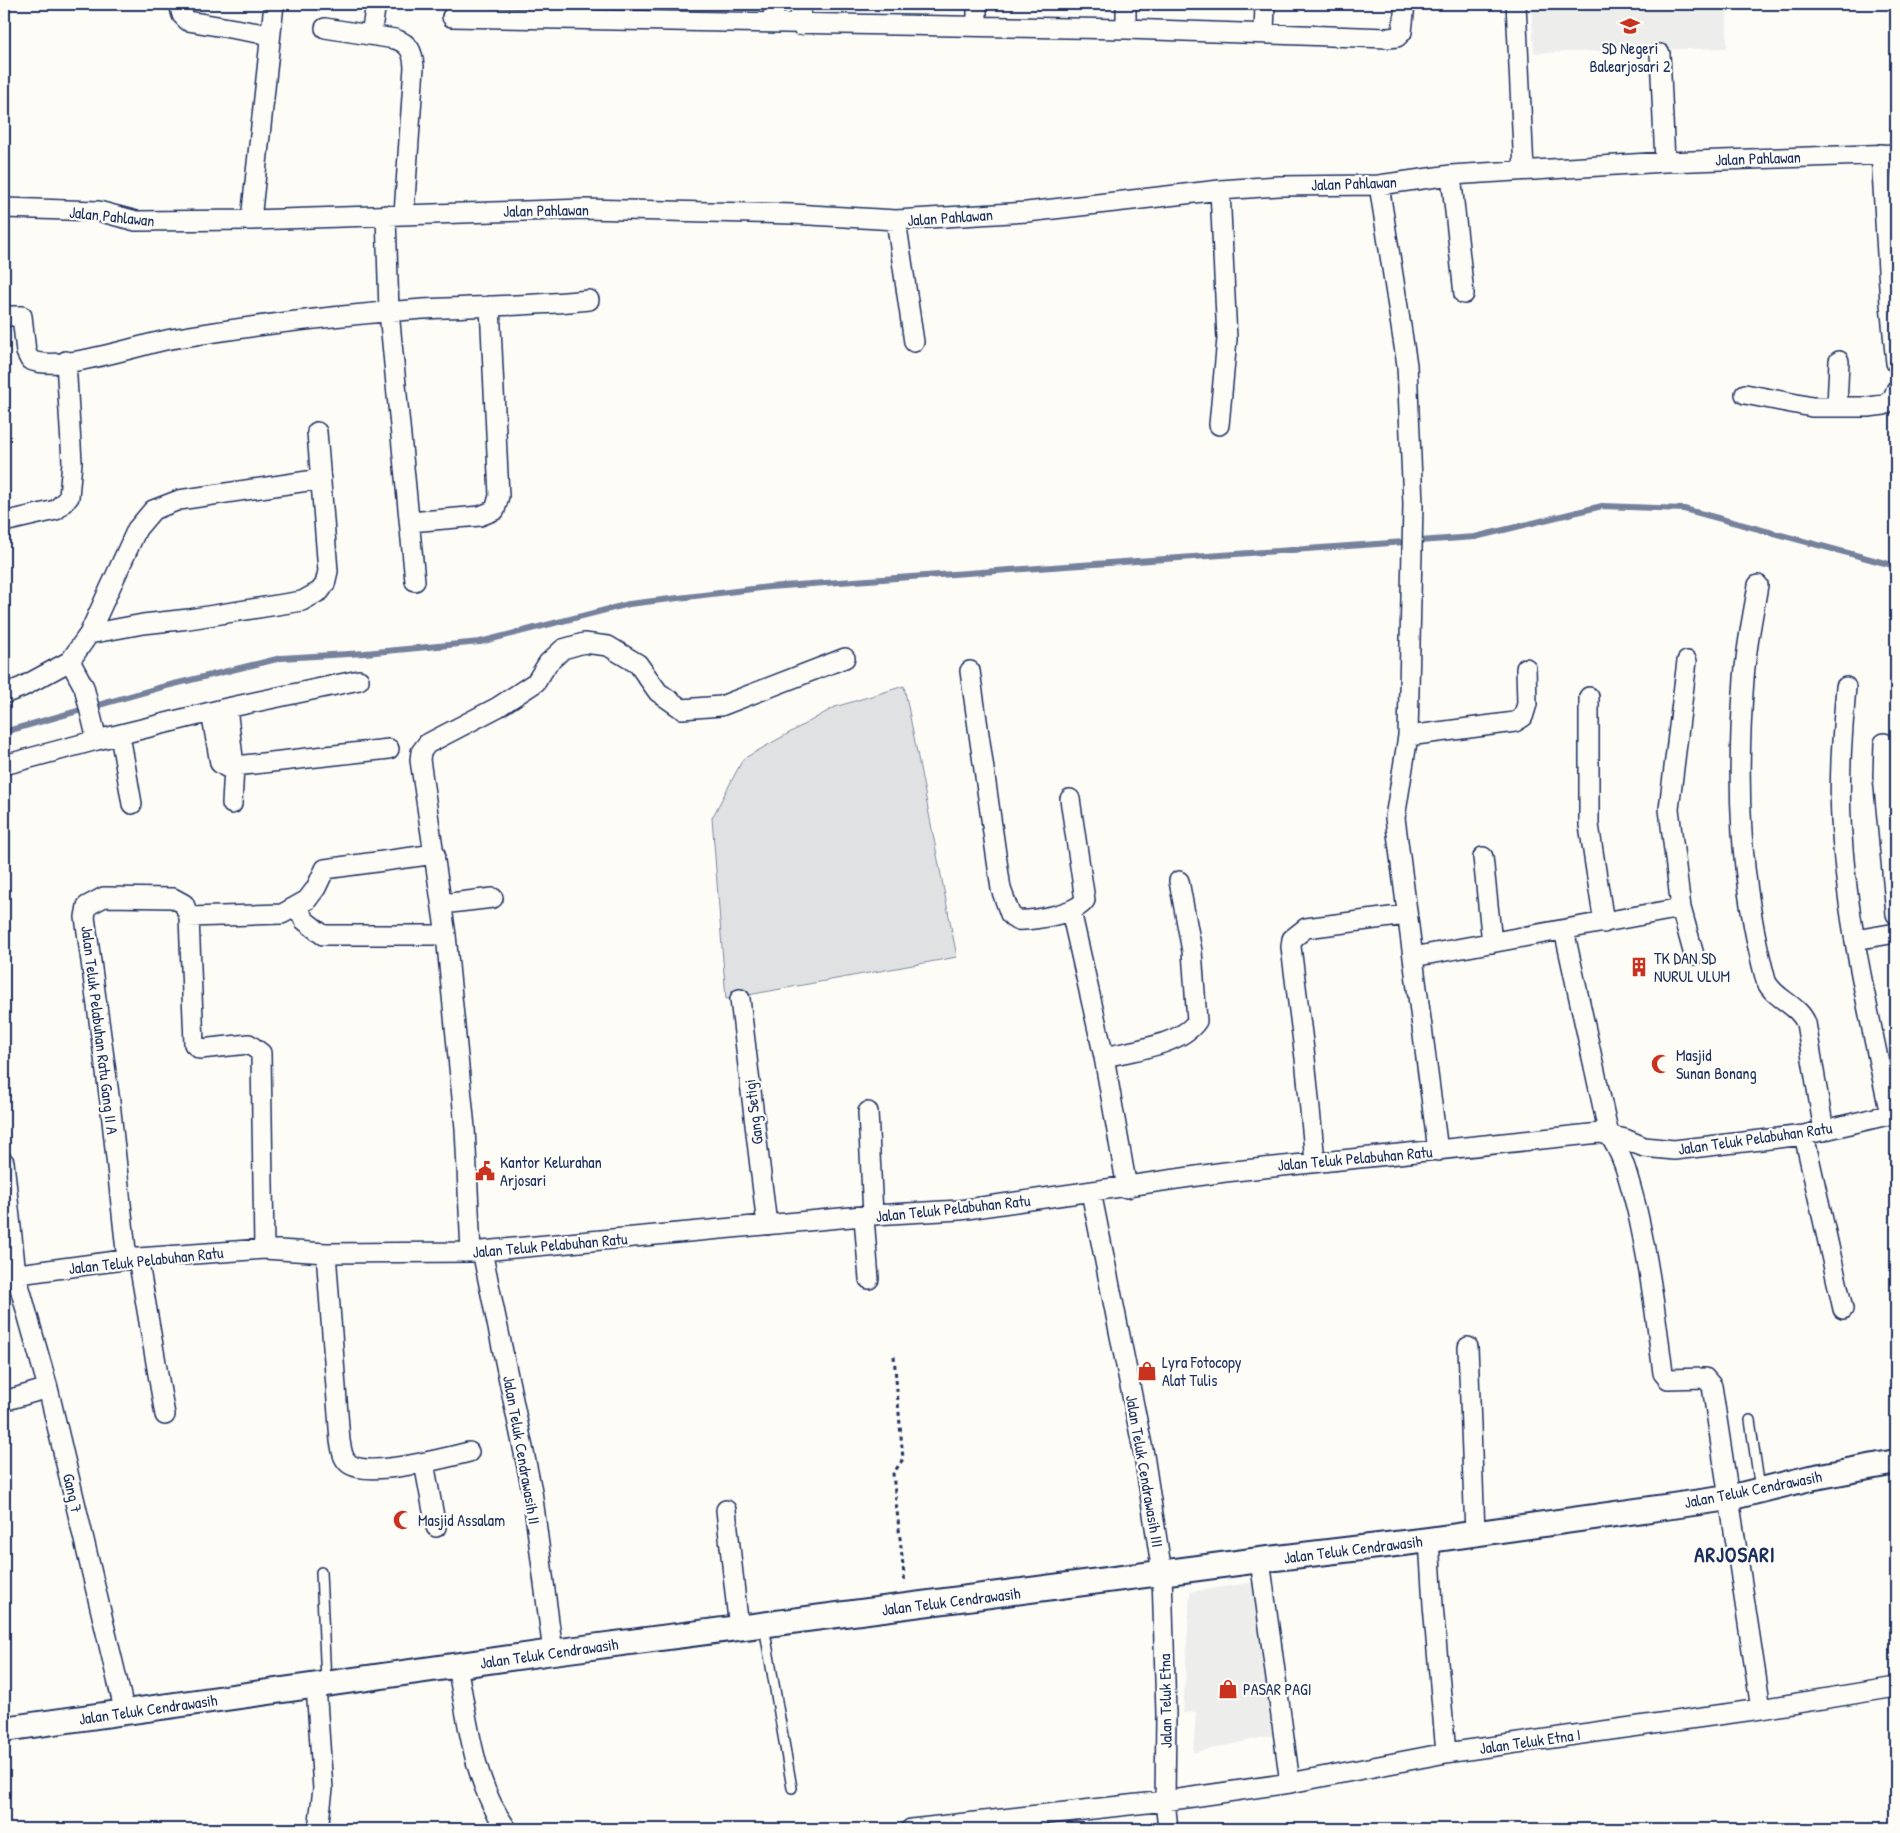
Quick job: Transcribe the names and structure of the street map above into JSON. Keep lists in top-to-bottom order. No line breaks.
{"streets":{"street":["Jalan Pahlawan","Jalan Teluk Pelabuhan Ratu Gang II A","Gang Setigi","Jalan Teluk Pelabuhan Ratu","Jalan Teluk Cendrawasih II","Jalan Teluk Cendrawasih III","Jalan Teluk Cendrawasih","Gang 7","Jalan Teluk Etna","Jalan Teluk Etna I"]},"crossings":[["Jalan Teluk Pelabuhan Ratu Gang II A","Jalan Teluk Pelabuhan Ratu"],["Gang Setigi","Jalan Teluk Pelabuhan Ratu"],["Jalan Teluk Pelabuhan Ratu","Jalan Teluk Cendrawasih II"],["Jalan Teluk Pelabuhan Ratu","Jalan Teluk Cendrawasih III"],["Jalan Teluk Pelabuhan Ratu","Gang 7"],["Jalan Teluk Cendrawasih II","Jalan Teluk Cendrawasih"],["Jalan Teluk Cendrawasih III","Jalan Teluk Cendrawasih"],["Jalan Teluk Cendrawasih III","Jalan Teluk Etna"],["Jalan Teluk Cendrawasih","Gang 7"],["Jalan Teluk Cendrawasih","Jalan Teluk Etna"],["Jalan Teluk Etna","Jalan Teluk Etna I"]],"districts":["ARJOSARI"],"places":{"school or university":["SD Negeri Balearjosari 2"],"building":["TK DAN SD NURUL ULUM"],"mosque":["Masjid Sunan Bonang","Masjid Assalam"],"public building":["Kantor Kelurahan Arjosari"],"shop":["Lyra Fotocopy Alat Tulis","PASAR PAGI"]}}
